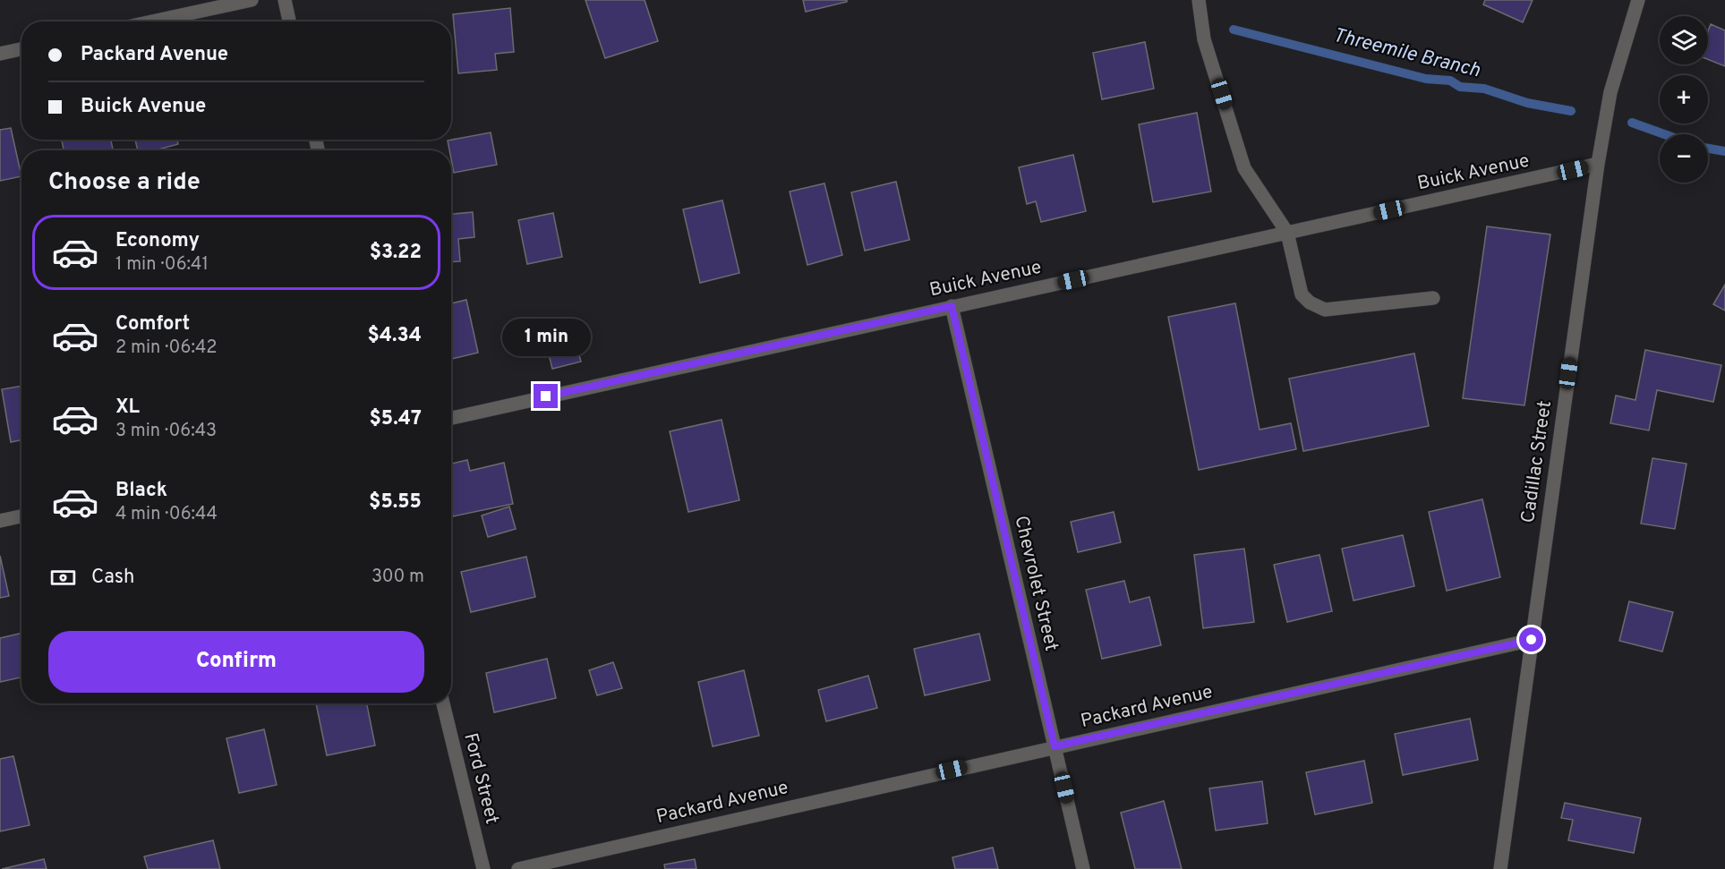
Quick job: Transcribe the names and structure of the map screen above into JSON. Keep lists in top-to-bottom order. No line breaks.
{"streets":{"street":["Buick Avenue","Cadillac Street","Chevrolet Street","Packard Avenue","Ford Street"]},"crossings":[["Buick Avenue","Cadillac Street"],["Buick Avenue","Chevrolet Street"],["Cadillac Street","Packard Avenue"],["Chevrolet Street","Packard Avenue"]],"water":["Threemile Branch"],"page":{"map_buttons":["+","−"],"banner":["Packard Avenue","Buick Avenue"],"heading":"Choose a ride","list":[{"name":"Economy","note":"1 min · 06:41","value":"$3.22"},{"name":"Comfort","note":"2 min · 06:42","value":"$4.34"},{"name":"XL","note":"3 min · 06:43","value":"$5.47"},{"name":"Black","note":"4 min · 06:44","value":"$5.55"}],"bubble":"1 min","pay":["Cash","300 m"],"buttons":"Confirm"}}
